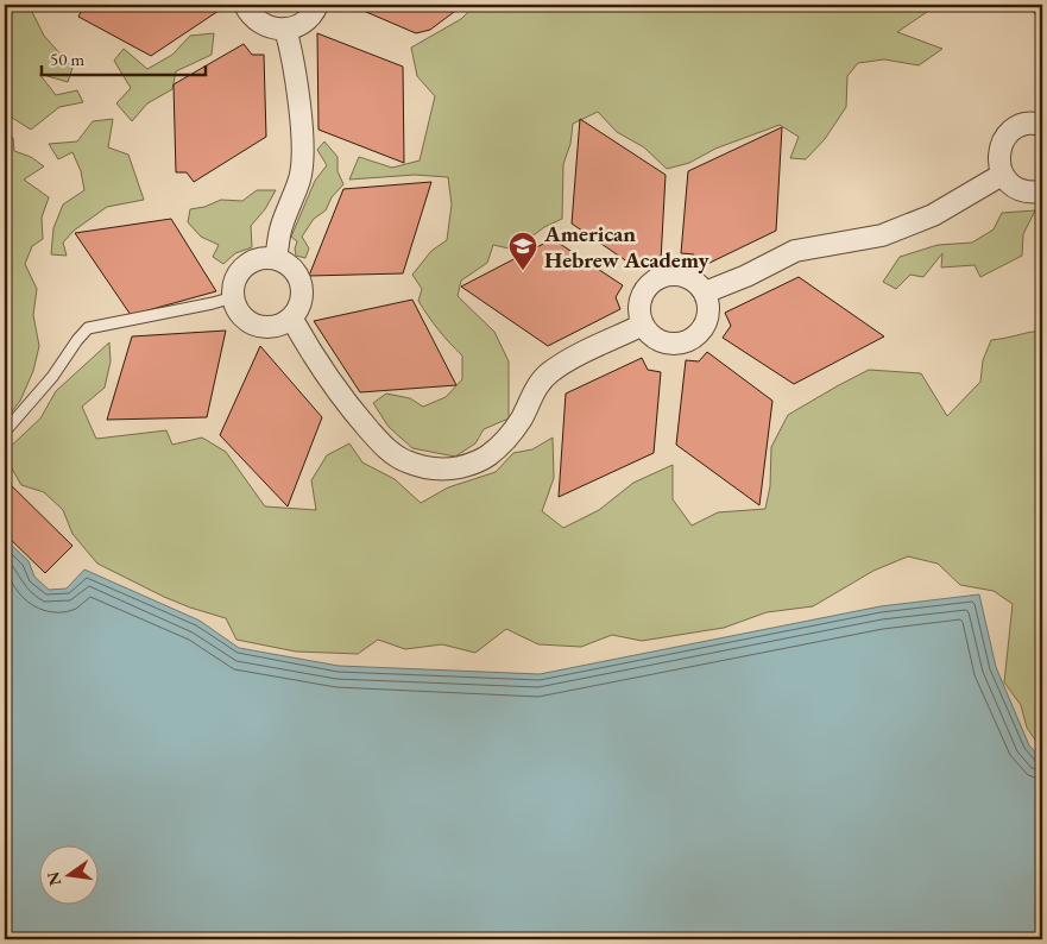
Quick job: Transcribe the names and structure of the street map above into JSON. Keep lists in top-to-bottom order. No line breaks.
{"places":{"school or university":["American Hebrew Academy"]},"scale_bar":"50 m","north":"left"}
